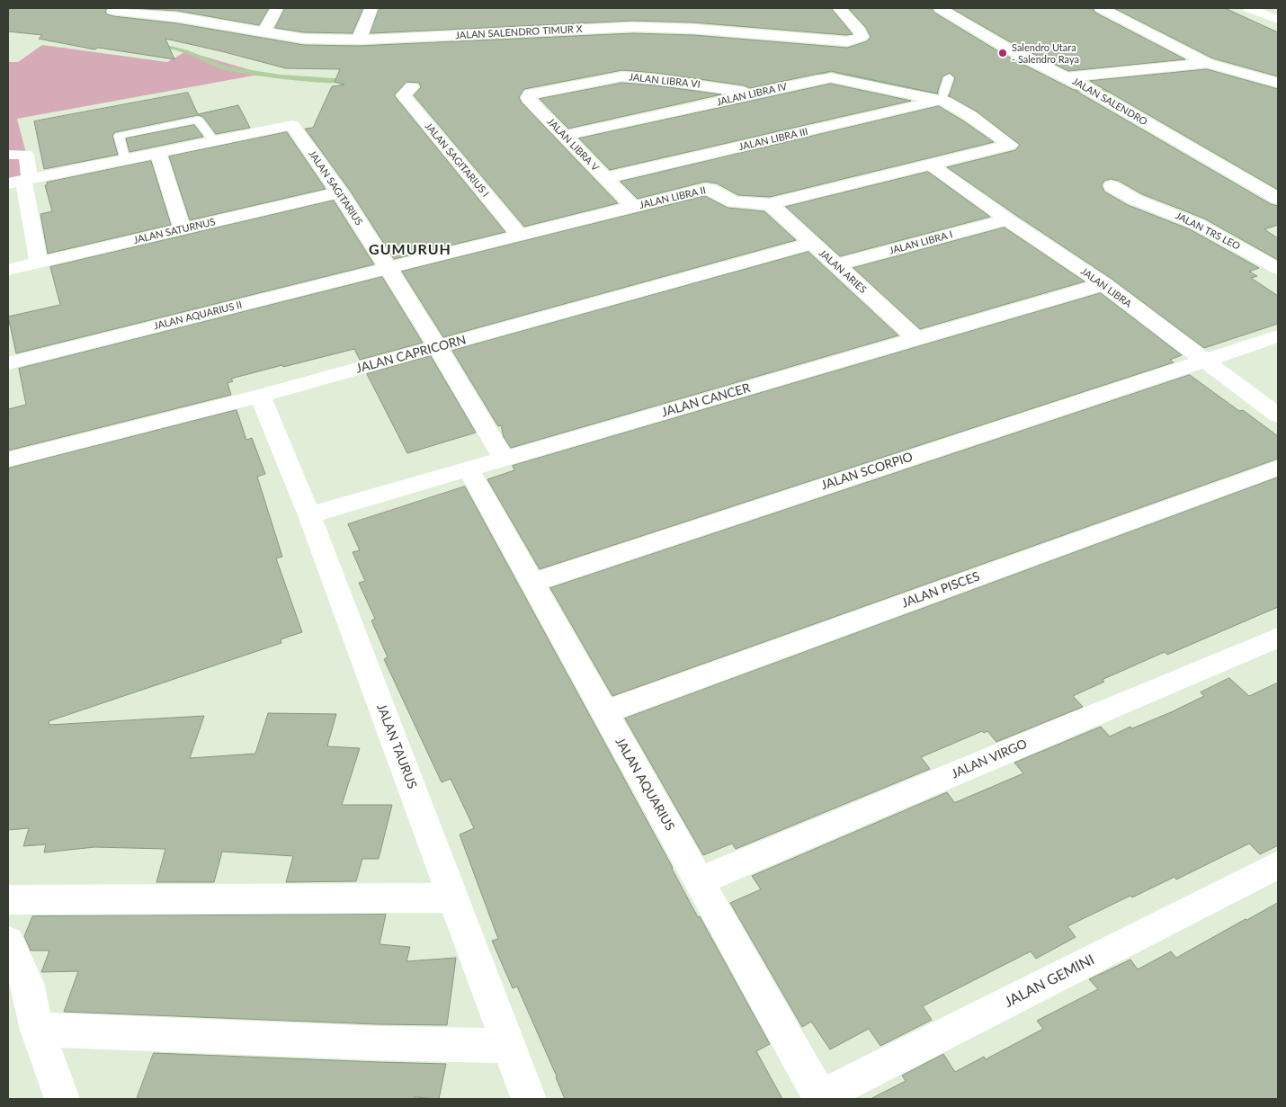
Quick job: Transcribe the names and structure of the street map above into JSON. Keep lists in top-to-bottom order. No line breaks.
{"streets":{"street":["JALAN SALENDRO TIMUR X","JALAN LIBRA VI","JALAN LIBRA IV","JALAN SALENDRO","JALAN LIBRA III","JALAN LIBRA V","JALAN SAGITARIUS I","JALAN SAGITARIUS","JALAN LIBRA II","JALAN SATURNUS","JALAN TRS LEO","JALAN LIBRA I","JALAN ARIES","JALAN LIBRA","JALAN AQUARIUS II","JALAN CAPRICORN","JALAN CANCER","JALAN SCORPIO","JALAN PISCES","JALAN TAURUS","JALAN VIRGO","JALAN AQUARIUS","JALAN GEMINI"]},"crossings":[["JALAN LIBRA VI","JALAN LIBRA IV"],["JALAN LIBRA VI","JALAN LIBRA V"],["JALAN LIBRA IV","JALAN LIBRA III"],["JALAN LIBRA IV","JALAN LIBRA V"],["JALAN LIBRA IV","JALAN LIBRA II"],["JALAN LIBRA III","JALAN LIBRA V"],["JALAN LIBRA V","JALAN LIBRA II"],["JALAN SAGITARIUS I","JALAN LIBRA II"],["JALAN SAGITARIUS","JALAN LIBRA II"],["JALAN SAGITARIUS","JALAN SATURNUS"],["JALAN SAGITARIUS","JALAN AQUARIUS II"],["JALAN SAGITARIUS","JALAN CAPRICORN"],["JALAN SAGITARIUS","JALAN CANCER"],["JALAN LIBRA II","JALAN ARIES"],["JALAN LIBRA II","JALAN LIBRA"],["JALAN LIBRA II","JALAN AQUARIUS II"],["JALAN LIBRA I","JALAN ARIES"],["JALAN LIBRA I","JALAN LIBRA"],["JALAN ARIES","JALAN CAPRICORN"],["JALAN ARIES","JALAN CANCER"],["JALAN LIBRA","JALAN CANCER"],["JALAN LIBRA","JALAN SCORPIO"],["JALAN CAPRICORN","JALAN TAURUS"],["JALAN CANCER","JALAN TAURUS"],["JALAN CANCER","JALAN AQUARIUS"],["JALAN SCORPIO","JALAN AQUARIUS"],["JALAN PISCES","JALAN AQUARIUS"],["JALAN VIRGO","JALAN AQUARIUS"],["JALAN AQUARIUS","JALAN GEMINI"]],"districts":["GUMURUH"],"places":["Salendro Utara - Salendro Raya"]}
